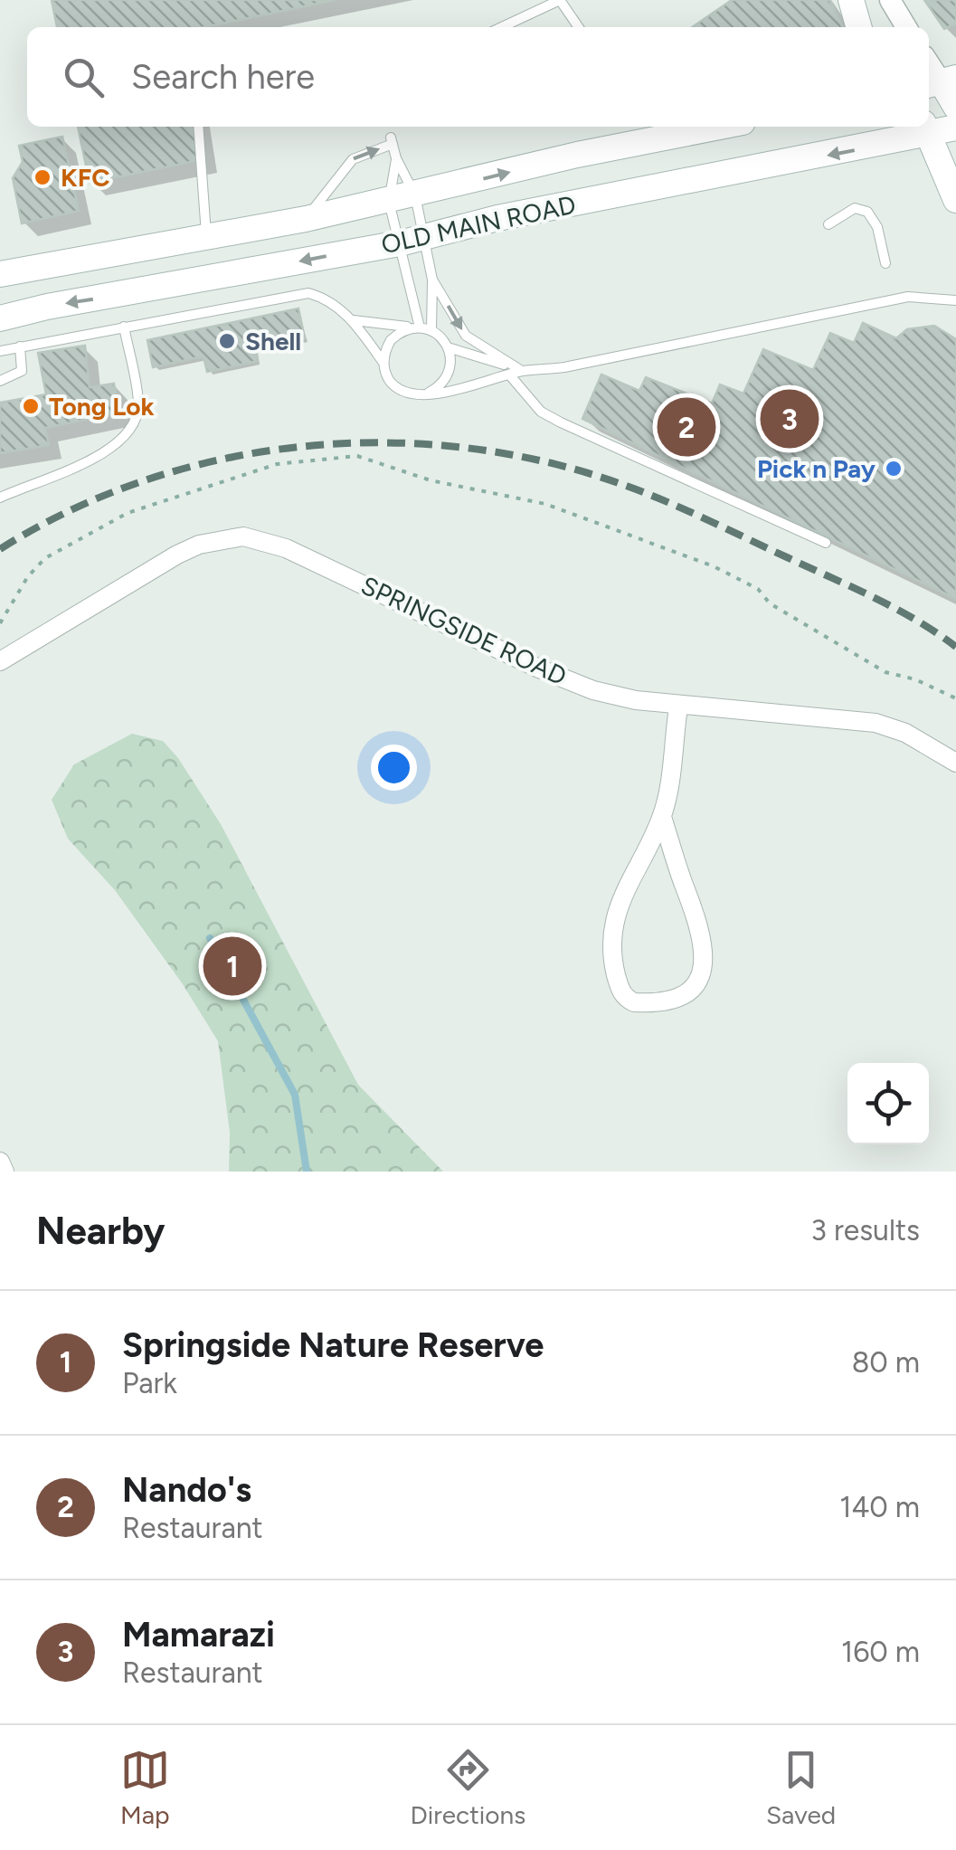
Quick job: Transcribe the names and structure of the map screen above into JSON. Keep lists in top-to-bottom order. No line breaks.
{"streets":{"main road":["OLD MAIN ROAD"],"street":["SPRINGSIDE ROAD"]},"places":["KFC","Shell","Tong Lok","Pick n Pay"],"page":{"search":"Search here","pins":["3","2","1"],"heading":["Nearby","3 results"],"list":[{"mark":"1","name":"Springside Nature Reserve","note":"Park","value":"80 m"},{"mark":"2","name":"Nando's","note":"Restaurant","value":"140 m"},{"mark":"3","name":"Mamarazi","note":"Restaurant","value":"160 m"}],"nav":["Map","Directions","Saved"]}}
